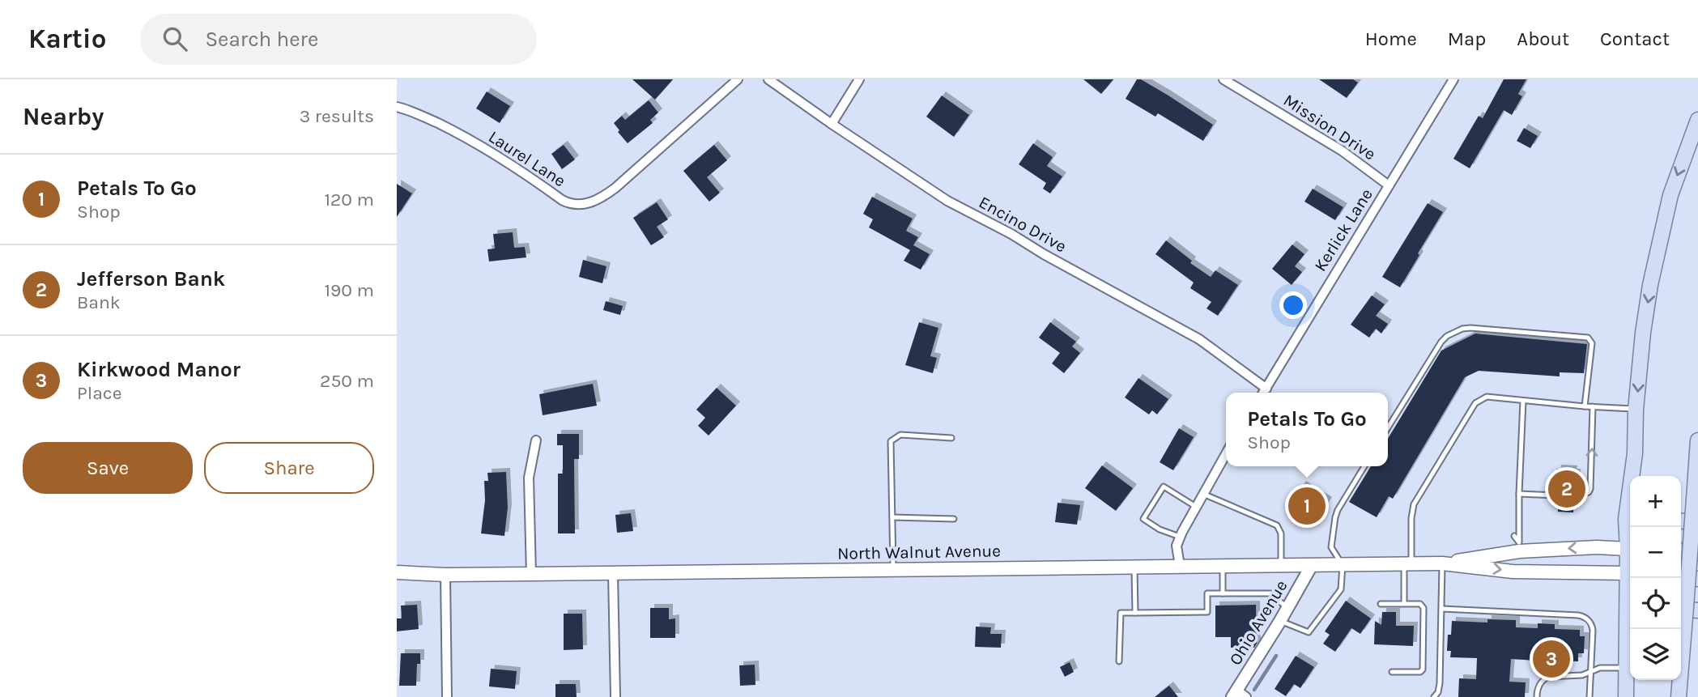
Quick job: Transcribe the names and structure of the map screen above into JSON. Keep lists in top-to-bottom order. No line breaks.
{"streets":{"main road":["North Walnut Avenue"],"street":["Mission Drive","Laurel Lane","Encino Drive","Kerlick Lane","Ohio Avenue"]},"crossings":[["Mission Drive","Kerlick Lane"],["Encino Drive","Kerlick Lane"],["North Walnut Avenue","Ohio Avenue"]],"page":{"header":"Kartio","search":"Search here","nav":["Home","Map","About","Contact"],"heading":["Nearby","3 results"],"list":[{"mark":"1","name":"Petals To Go","note":"Shop","value":"120 m"},{"mark":"2","name":"Jefferson Bank","note":"Bank","value":"190 m"},{"mark":"3","name":"Kirkwood Manor","note":"Place","value":"250 m"}],"popup":["Petals To Go","Shop"],"buttons":["Save","Share"],"pins":["2","1","3"],"map_buttons":["+","−"]}}
